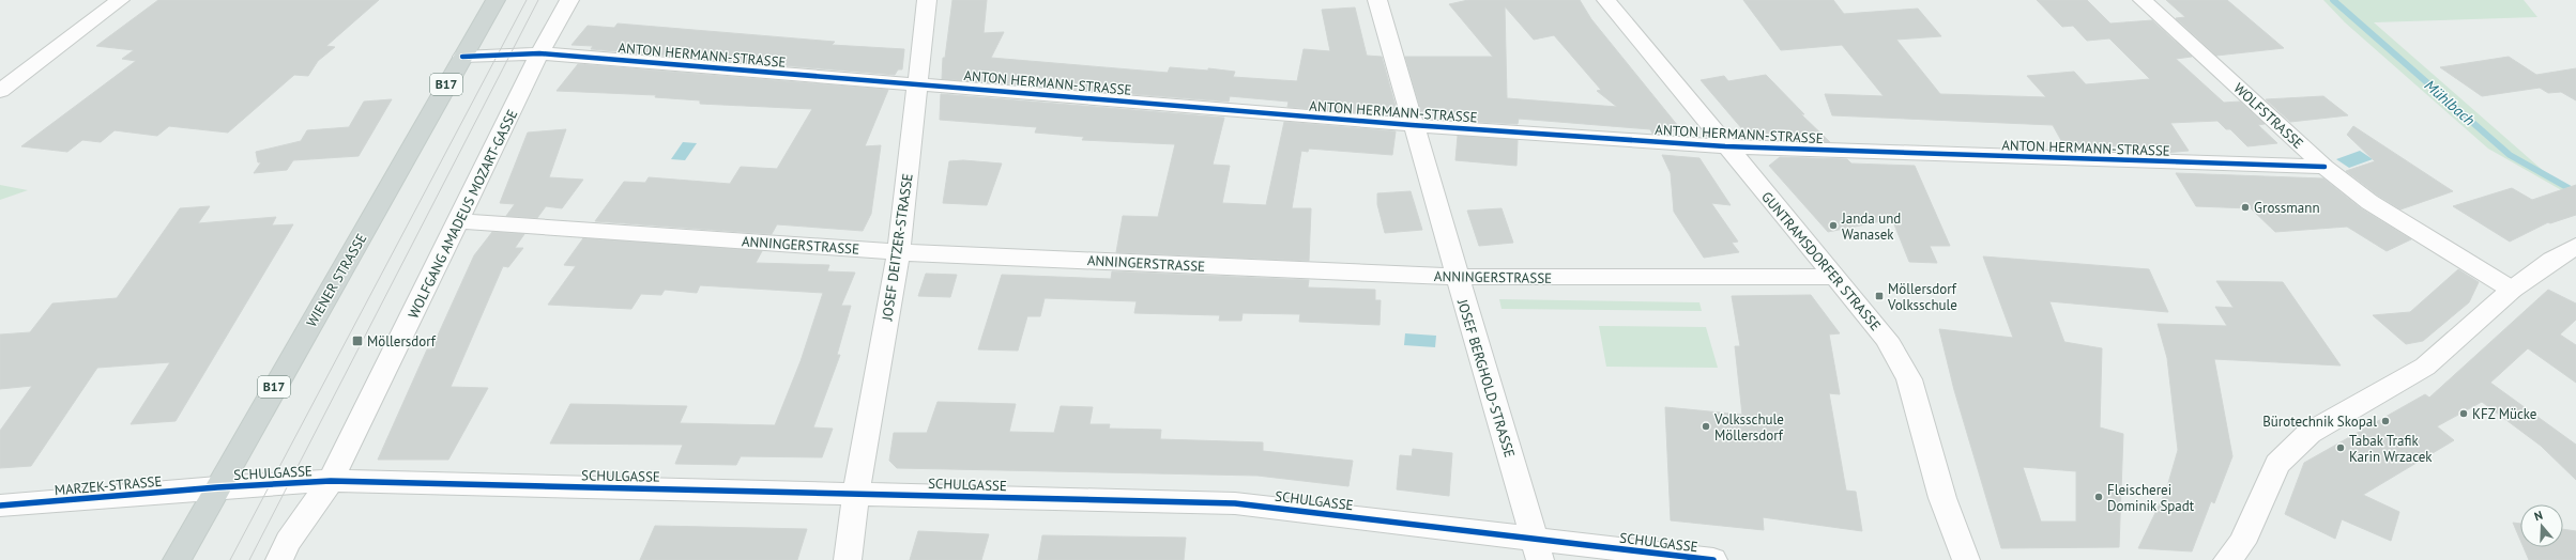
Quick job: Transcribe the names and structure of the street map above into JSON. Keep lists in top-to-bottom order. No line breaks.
{"streets":{"main road":["B17","WIENER STRASSE"],"street":["ANTON HERMANN-STRASSE","WOLFSTRASSE","WOLFGANG AMADEUS MOZART-GASSE","ANNINGERSTRASSE","JOSEF DEITZER-STRASSE","GUNTRAMSDORFER STRASSE","JOSEF BERGHOLD-STRASSE","SCHULGASSE","MARZEK-STRASSE"]},"crossings":[["ANTON HERMANN-STRASSE","WOLFSTRASSE"],["ANTON HERMANN-STRASSE","WOLFGANG AMADEUS MOZART-GASSE"],["ANTON HERMANN-STRASSE","JOSEF DEITZER-STRASSE"],["ANTON HERMANN-STRASSE","GUNTRAMSDORFER STRASSE"],["ANTON HERMANN-STRASSE","WIENER STRASSE"],["ANTON HERMANN-STRASSE","JOSEF BERGHOLD-STRASSE"],["WOLFGANG AMADEUS MOZART-GASSE","ANNINGERSTRASSE"],["WOLFGANG AMADEUS MOZART-GASSE","SCHULGASSE"],["ANNINGERSTRASSE","JOSEF DEITZER-STRASSE"],["ANNINGERSTRASSE","GUNTRAMSDORFER STRASSE"],["ANNINGERSTRASSE","JOSEF BERGHOLD-STRASSE"],["JOSEF DEITZER-STRASSE","SCHULGASSE"],["WIENER STRASSE","SCHULGASSE"],["WIENER STRASSE","MARZEK-STRASSE"],["JOSEF BERGHOLD-STRASSE","SCHULGASSE"],["SCHULGASSE","MARZEK-STRASSE"]],"water":["Mühlbach"],"places":{"other":["Grossmann","Janda und Wanasek","KFZ Mücke","Bürotechnik Skopal","Volksschule Möllersdorf","Tabak Trafik Karin Wrzacek","Fleischerei Dominik Spadt"],"transit":["Möllersdorf Volksschule","Möllersdorf"]},"north":"top"}
